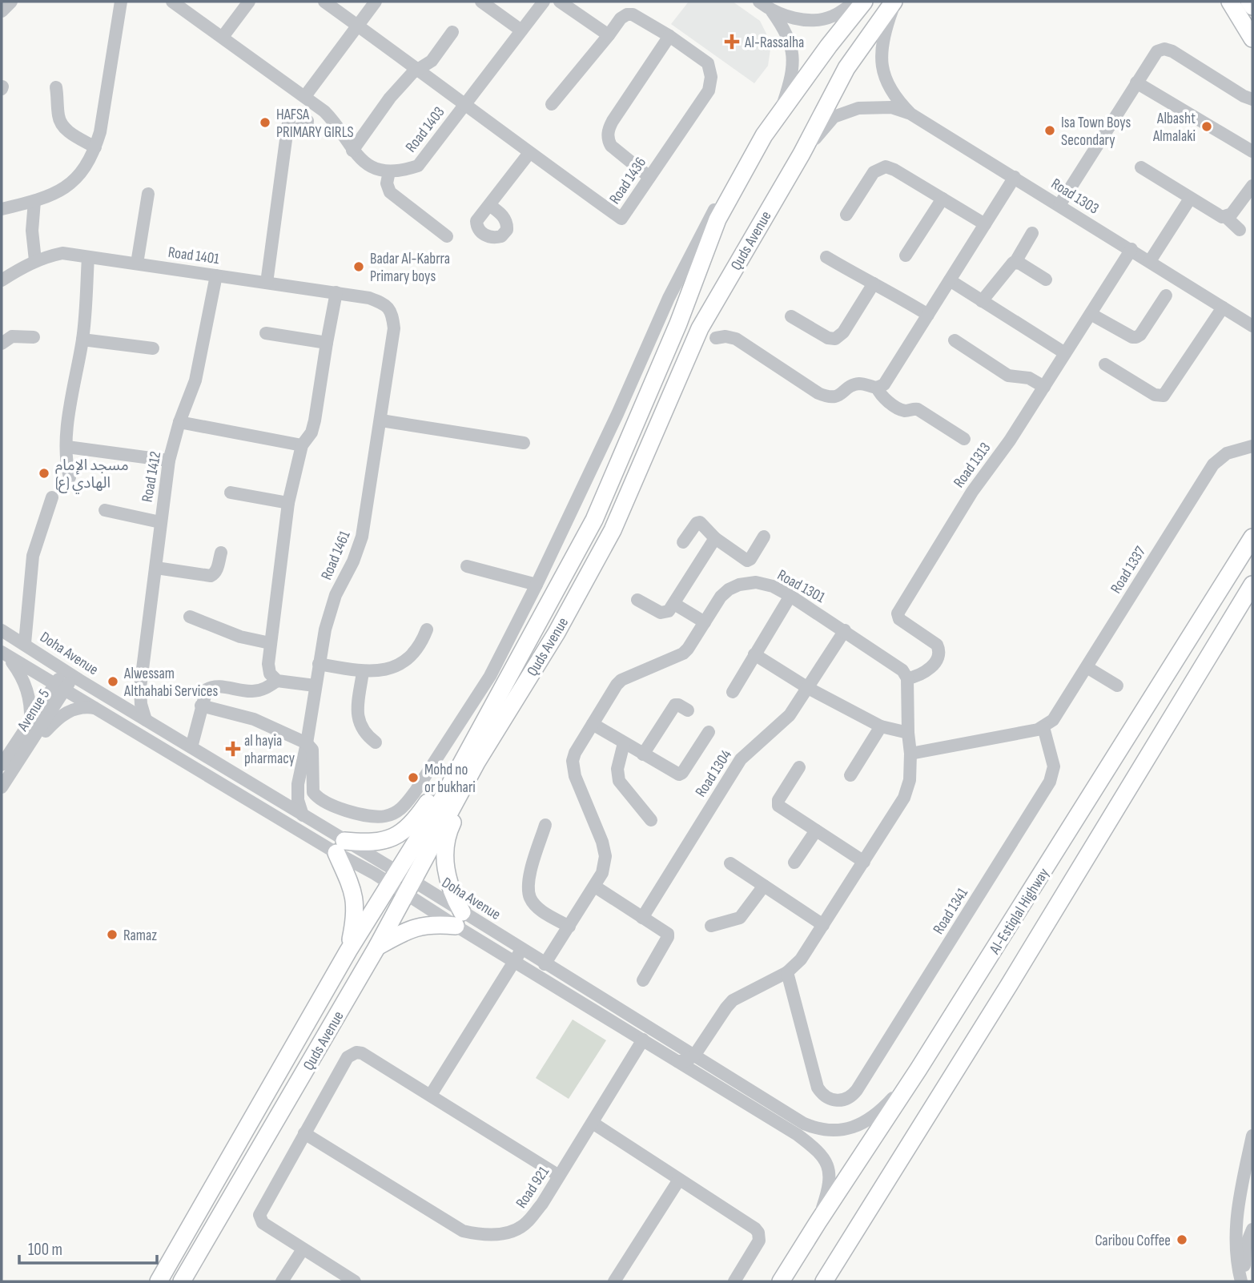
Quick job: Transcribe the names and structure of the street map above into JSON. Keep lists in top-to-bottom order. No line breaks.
{"streets":{"main road":["Quds Avenue","Al-Estiqlal Highway"],"street":["Road 1403","Road 1436","Road 1303","Road 1401","Road 1313","Road 1412","Road 1461","Road 1337","Road 1301","Doha Avenue","Avenue 5","Road 1304","Road 1341","Road 921"]},"crossings":[["Road 1403","Road 1436"],["Road 1303","Quds Avenue"],["Road 1303","Road 1313"],["Quds Avenue","Doha Avenue"],["Road 1401","Road 1412"],["Road 1401","Road 1461"],["Road 1313","Road 1301"],["Road 1412","Doha Avenue"],["Road 1461","Doha Avenue"],["Road 1337","Road 1341"],["Road 1301","Doha Avenue"],["Road 1301","Road 1304"],["Doha Avenue","Avenue 5"],["Doha Avenue","Al-Estiqlal Highway"],["Doha Avenue","Road 921"]],"places":{"health":["Al-Rassalha","al hayia pharmacy"],"other":["HAFSA PRIMARY GIRLS","Albasht Almalaki","Isa Town Boys Secondary","Badar Al-Kabrra Primary boys","مسجد الإمام الهادي (ع)","Alwessam Althahabi Services","Mohd no or bukhari","Ramaz","Caribou Coffee"]},"scale_bar":"100 m"}
